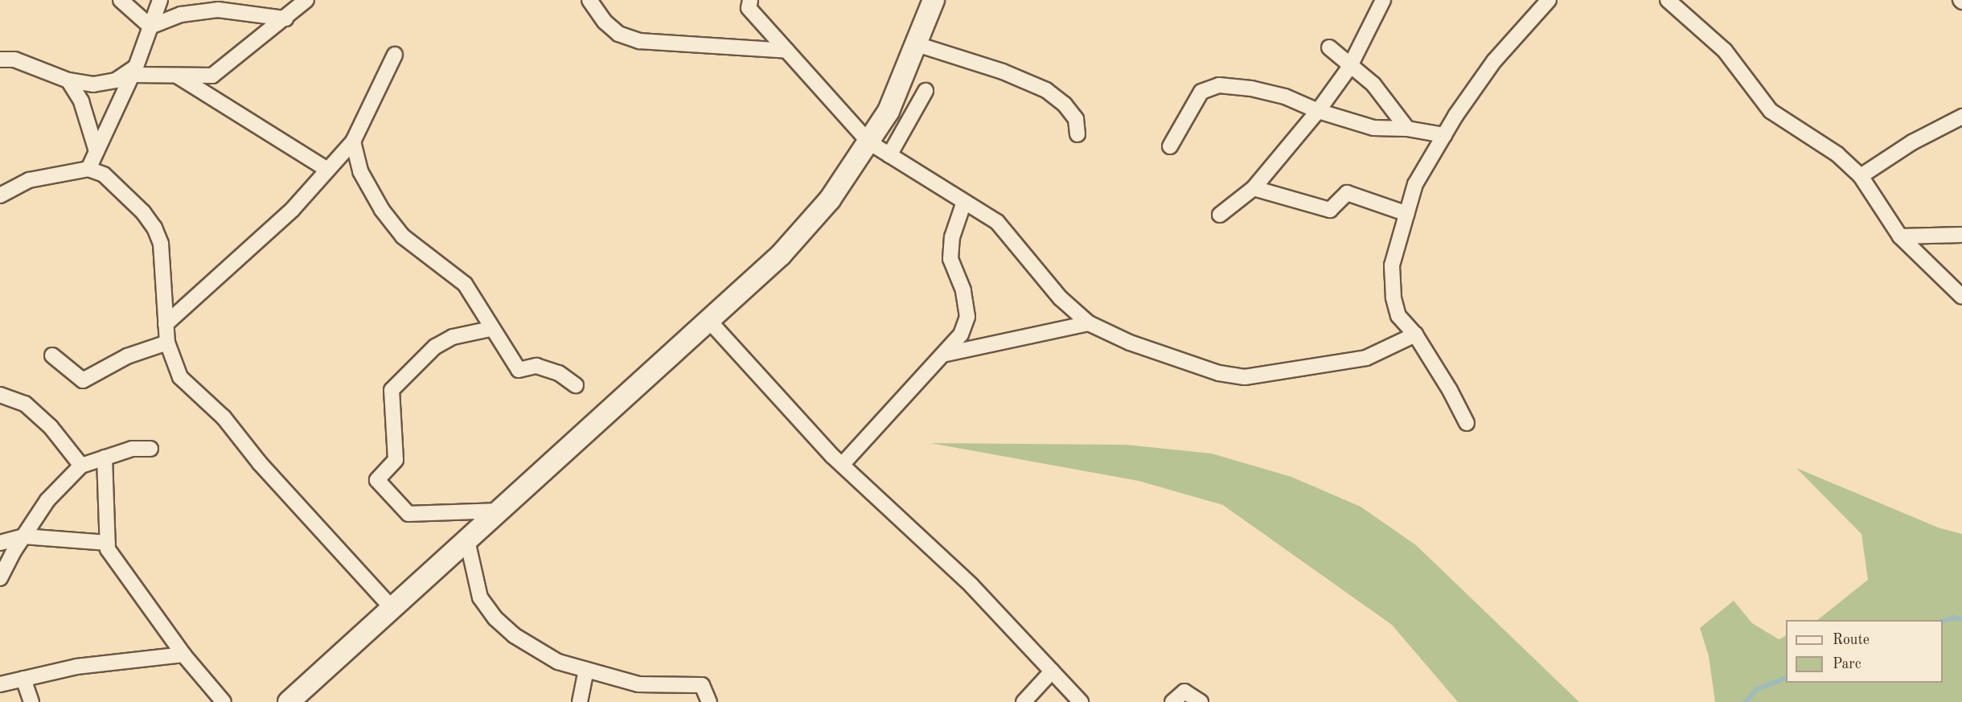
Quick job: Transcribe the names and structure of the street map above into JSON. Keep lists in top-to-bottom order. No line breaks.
{"legend":["Route","Parc"]}
